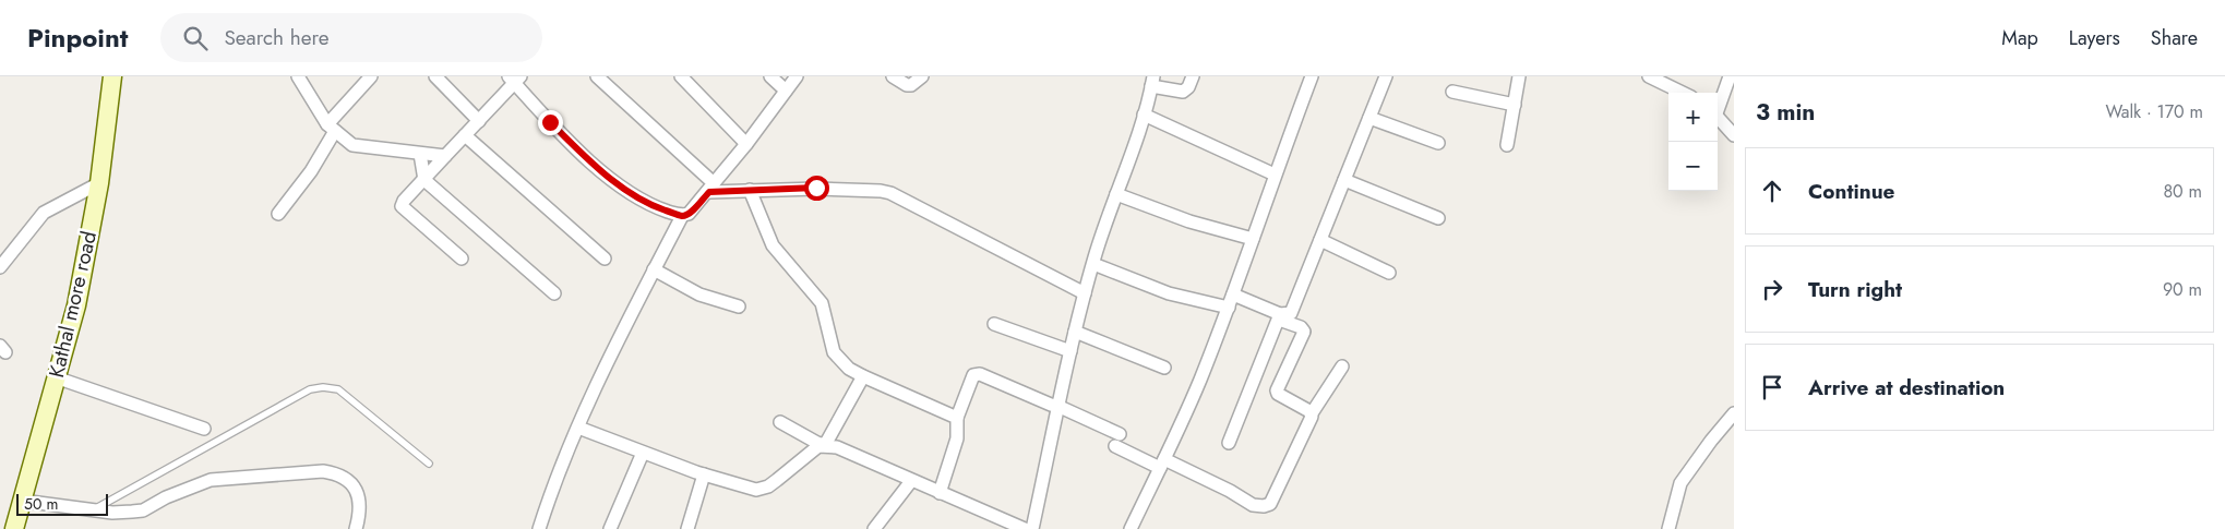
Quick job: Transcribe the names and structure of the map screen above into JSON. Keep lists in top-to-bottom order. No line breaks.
{"streets":{"main road":["Kathal more road"]},"scale_bar":"50 m","page":{"header":"Pinpoint","search":"Search here","nav":["Map","Layers","Share"],"heading":["3 min","Walk · 170 m"],"map_buttons":["+","−"],"list":[["Continue","80 m"],["Turn right","90 m"],"Arrive at destination"],"scale":"50 m"}}
